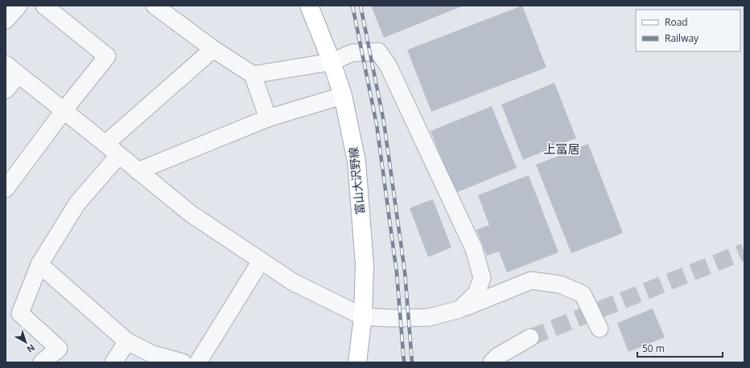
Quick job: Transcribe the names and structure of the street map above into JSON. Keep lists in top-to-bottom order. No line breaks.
{"streets":{"main road":["富山大沢野線"]},"districts":["上冨居"],"legend":["Road","Railway"],"scale_bar":"50 m","north":"bottom right"}
